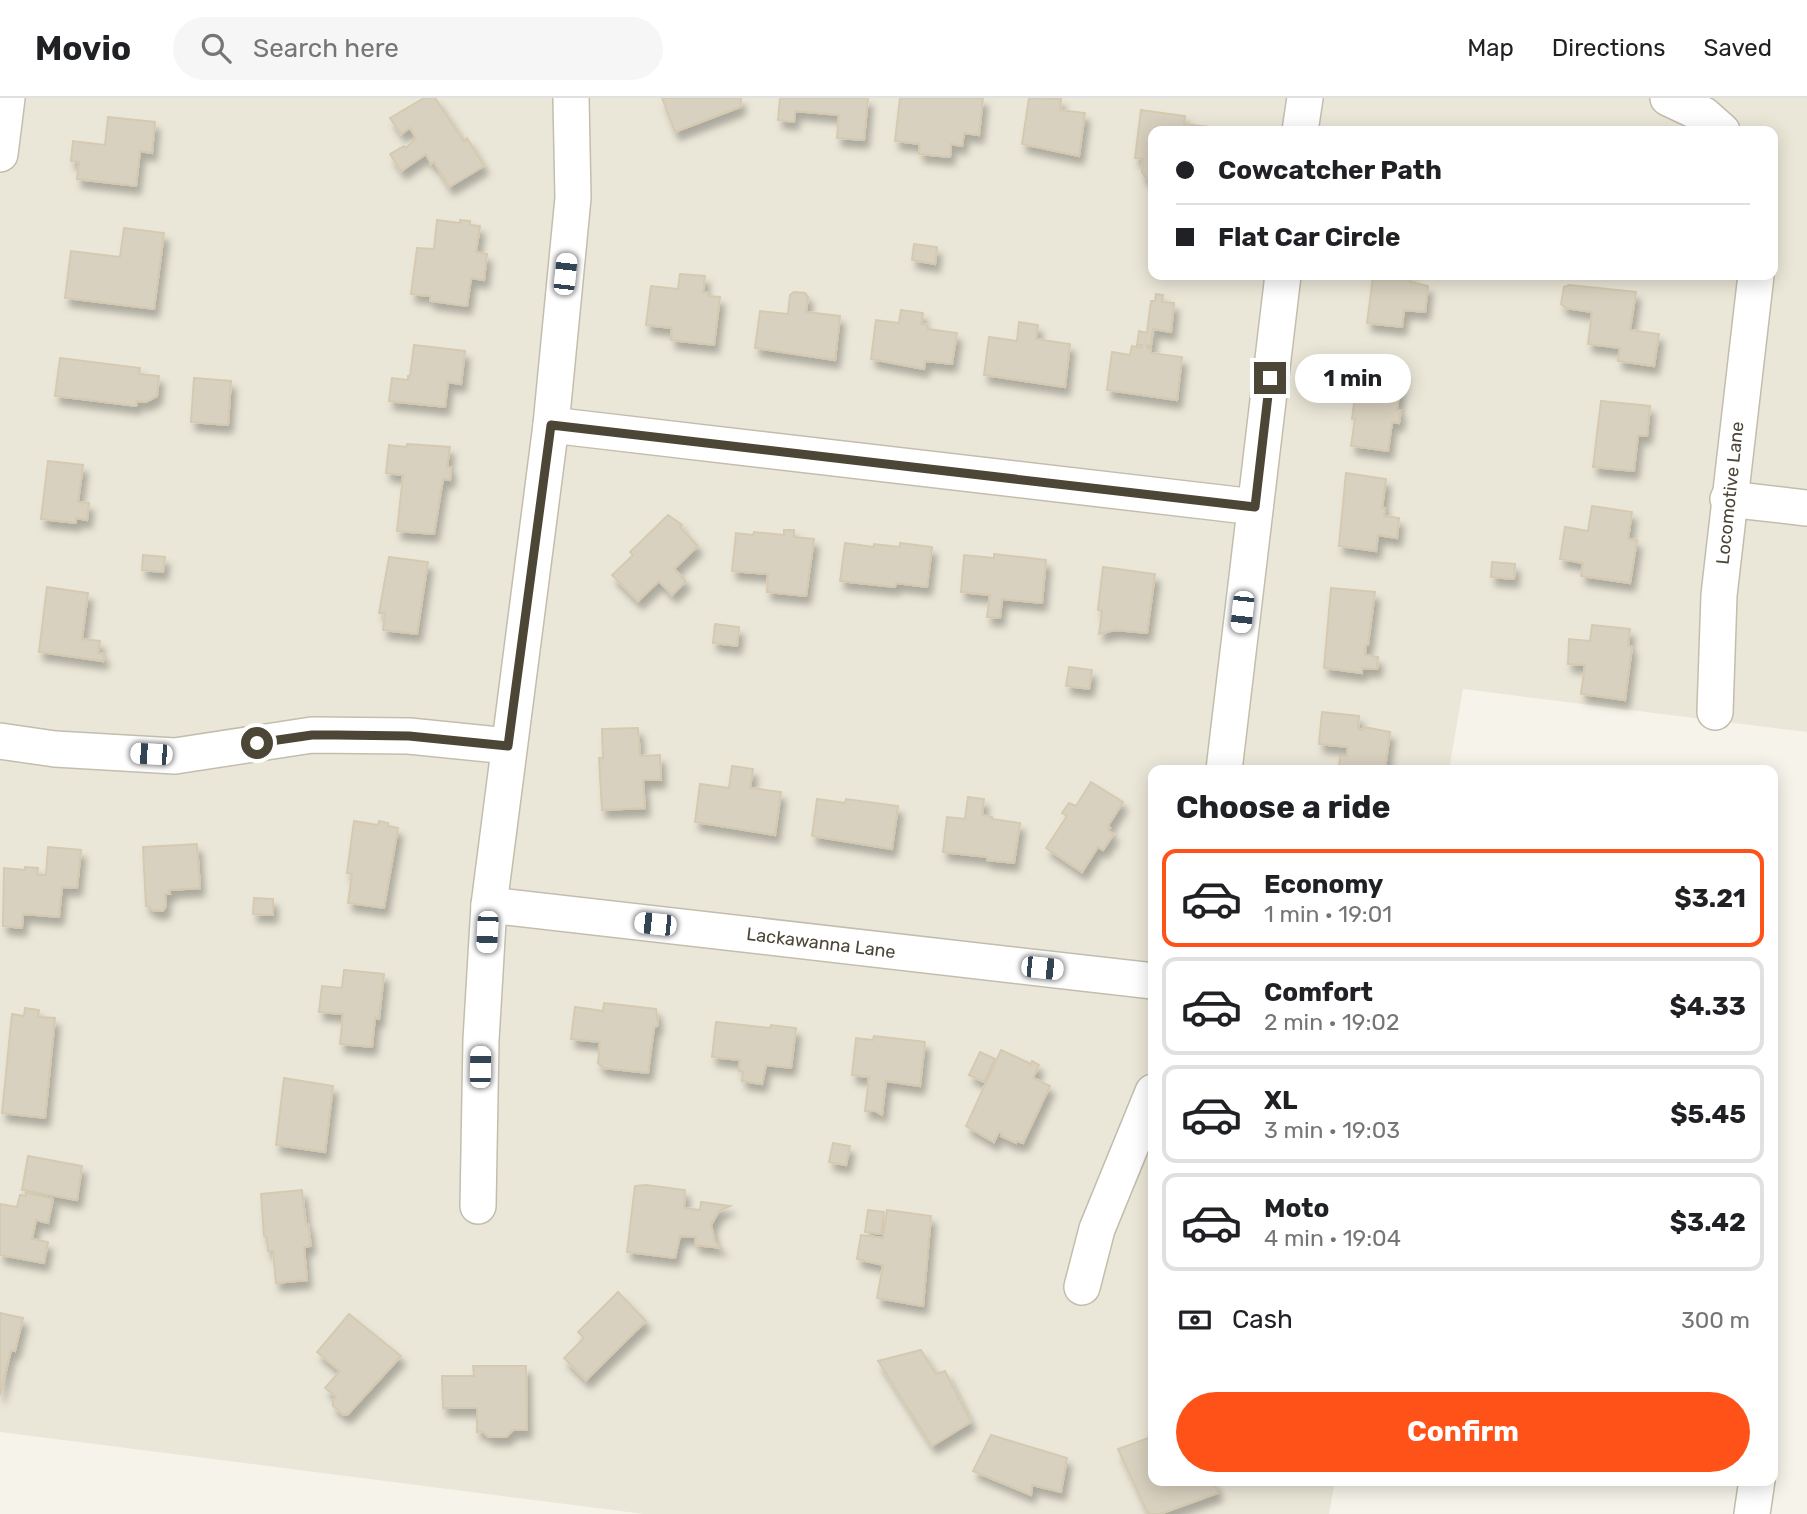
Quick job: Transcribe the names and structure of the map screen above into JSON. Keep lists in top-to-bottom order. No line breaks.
{"streets":{"street":["Locomotive Lane","Lackawanna Lane"]},"page":{"header":"Movio","search":"Search here","nav":["Map","Directions","Saved"],"banner":["Cowcatcher Path","Flat Car Circle"],"bubble":"1 min","heading":"Choose a ride","list":[{"name":"Economy","note":"1 min · 19:01","value":"$3.21"},{"name":"Comfort","note":"2 min · 19:02","value":"$4.33"},{"name":"XL","note":"3 min · 19:03","value":"$5.45"},{"name":"Moto","note":"4 min · 19:04","value":"$3.42"}],"pay":["Cash","300 m"],"buttons":"Confirm"}}
